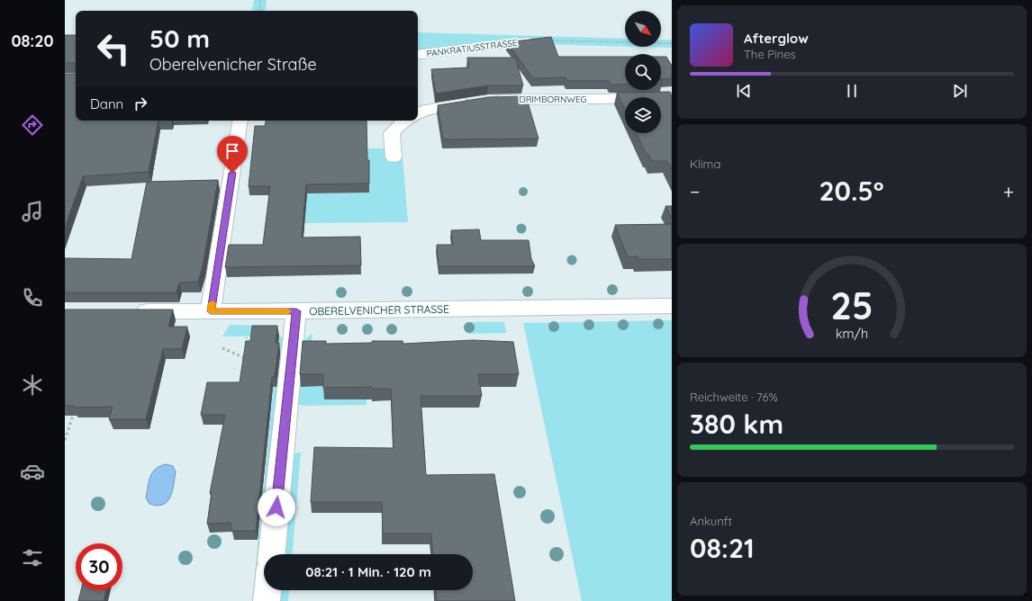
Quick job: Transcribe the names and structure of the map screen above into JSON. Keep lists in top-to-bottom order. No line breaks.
{"streets":{"street":["PANKRATIUSSTRASSE","DRIMBORNWEG","OBERELVENICHER STRASSE"]},"north":"bottom right","page":{"tabs":"08:20","turn":["50 m","Oberelvenicher Straße"],"song":["Afterglow","The Pines"],"then":"Dann","tile":["Klima",["Reichweite · 76%","380 km"],["Ankunft","08:21"]],"heat":["−","20.5°","+"],"limit":"30","trip":"08:21 · 1 Min. · 120 m","gauge":["25","km/h"]}}
